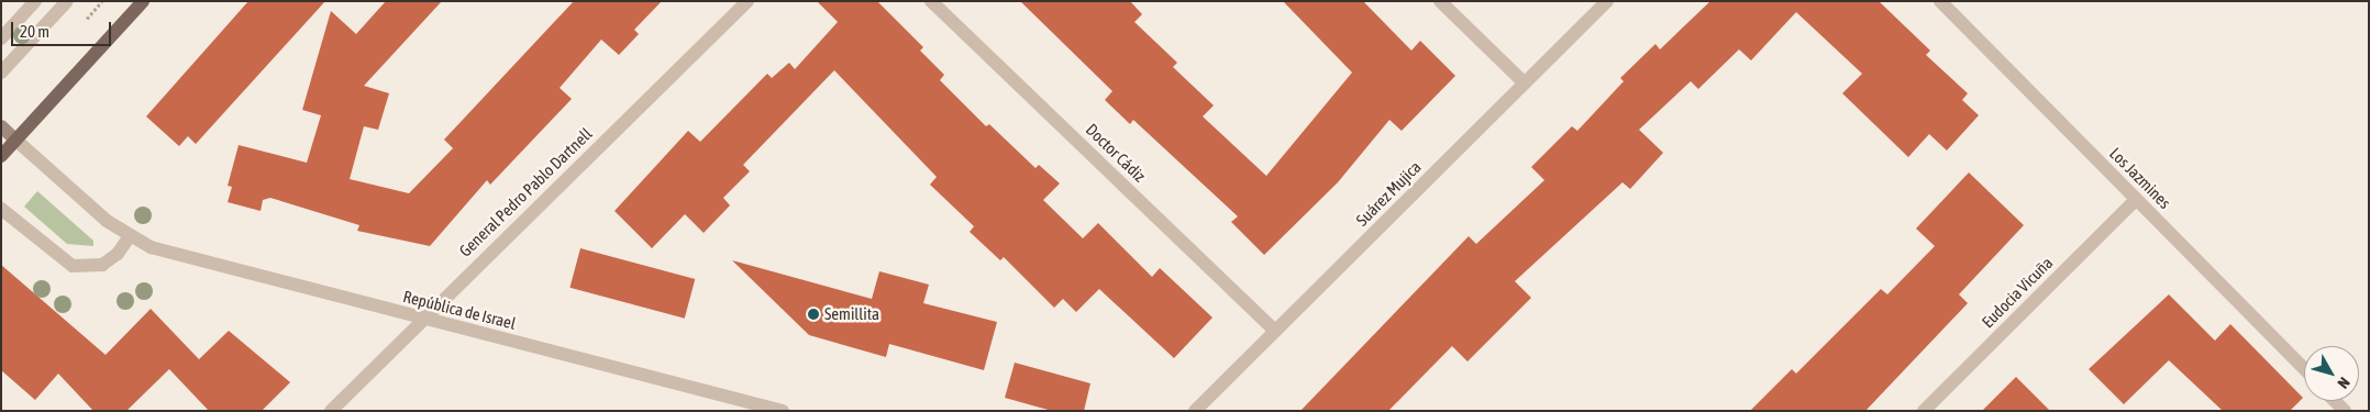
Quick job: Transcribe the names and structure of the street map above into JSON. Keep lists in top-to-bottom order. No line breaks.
{"streets":{"street":["Doctor Cádiz","Los Jazmines","General Pedro Pablo Dartnell","Suárez Mujica","Eudocia Vicuña","República de Israel"]},"crossings":[["Doctor Cádiz","Suárez Mujica"],["Los Jazmines","Eudocia Vicuña"],["General Pedro Pablo Dartnell","República de Israel"]],"places":["Semillita"],"scale_bar":"20 m","north":"bottom right"}
